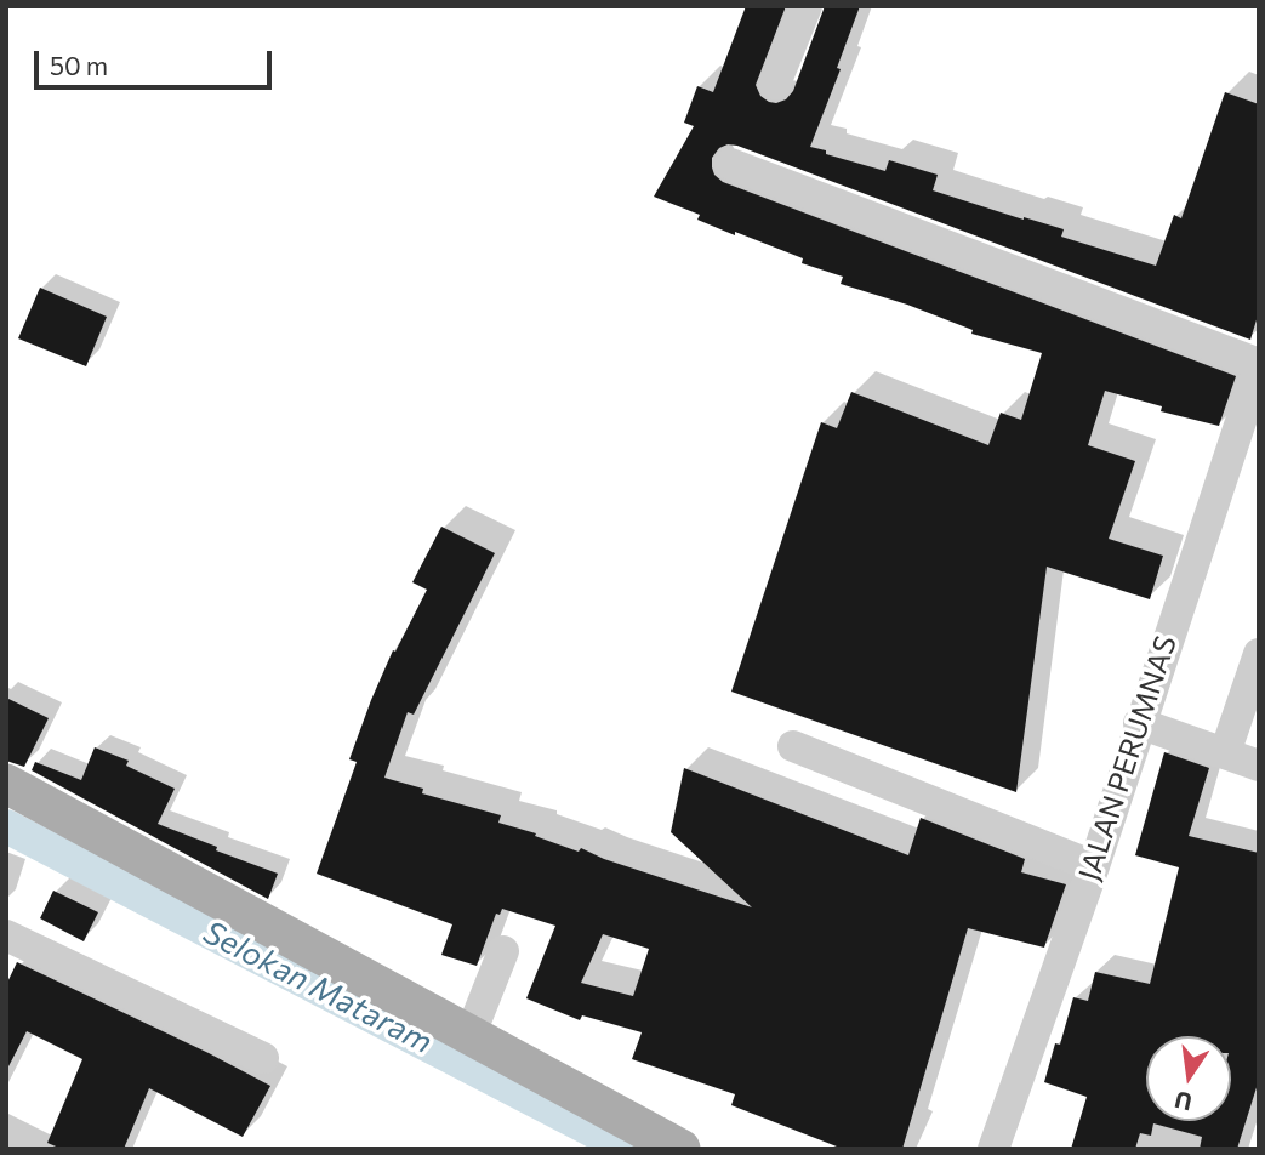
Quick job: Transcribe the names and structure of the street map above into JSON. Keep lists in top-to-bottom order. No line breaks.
{"streets":{"street":["JALAN PERUMNAS"]},"water":["Selokan Mataram"],"scale_bar":"50 m","north":"bottom"}
